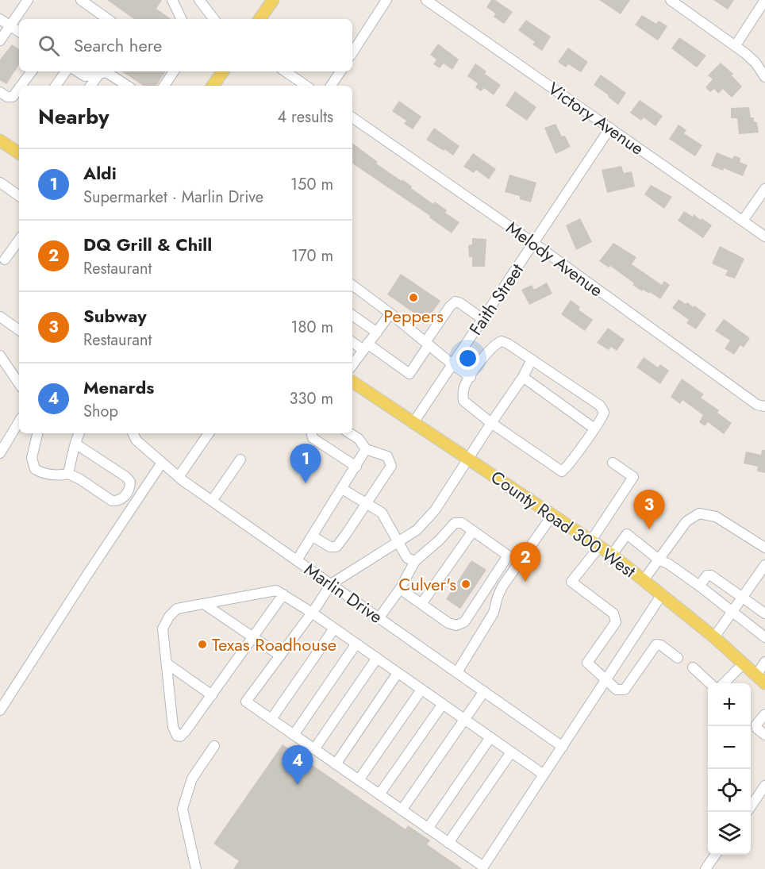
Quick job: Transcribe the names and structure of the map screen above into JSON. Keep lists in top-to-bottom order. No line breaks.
{"streets":{"main road":["County Road 300 West"],"street":["Victory Avenue","Melody Avenue","Faith Street","Marlin Drive"]},"crossings":[["Victory Avenue","Faith Street"],["Melody Avenue","Faith Street"],["Faith Street","County Road 300 West"]],"places":["Peppers","Culver's","Texas Roadhouse"],"page":{"search":"Search here","heading":["Nearby","4 results"],"list":[{"mark":"1","name":"Aldi","note":"Supermarket · Marlin Drive","value":"150 m"},{"mark":"2","name":"DQ Grill & Chill","note":"Restaurant","value":"170 m"},{"mark":"3","name":"Subway","note":"Restaurant","value":"180 m"},{"mark":"4","name":"Menards","note":"Shop","value":"330 m"}],"pins":["1","3","2","4"],"map_buttons":["+","−"]}}
